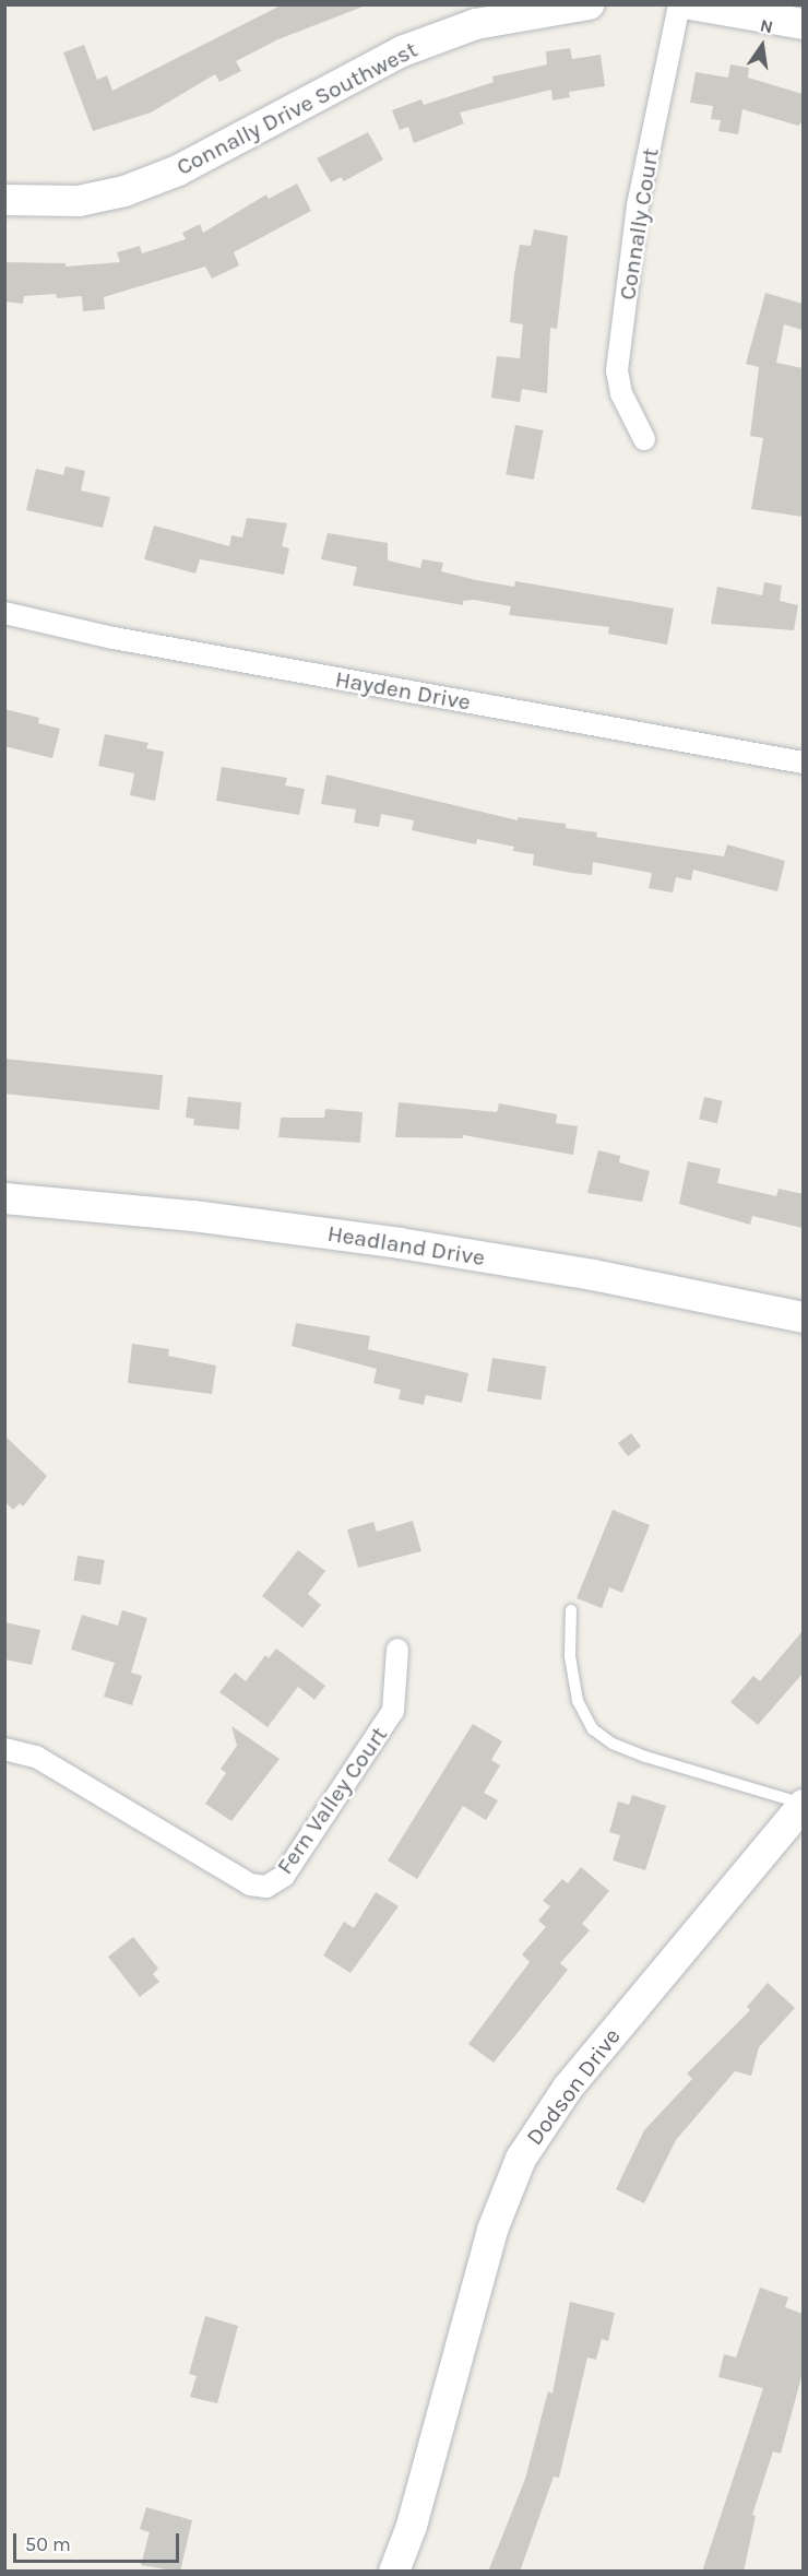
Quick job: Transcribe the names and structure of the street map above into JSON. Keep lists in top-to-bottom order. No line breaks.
{"streets":{"street":["Connally Drive Southwest","Connally Court","Hayden Drive","Headland Drive","Fern Valley Court","Dodson Drive"]},"scale_bar":"50 m","north":"top"}
